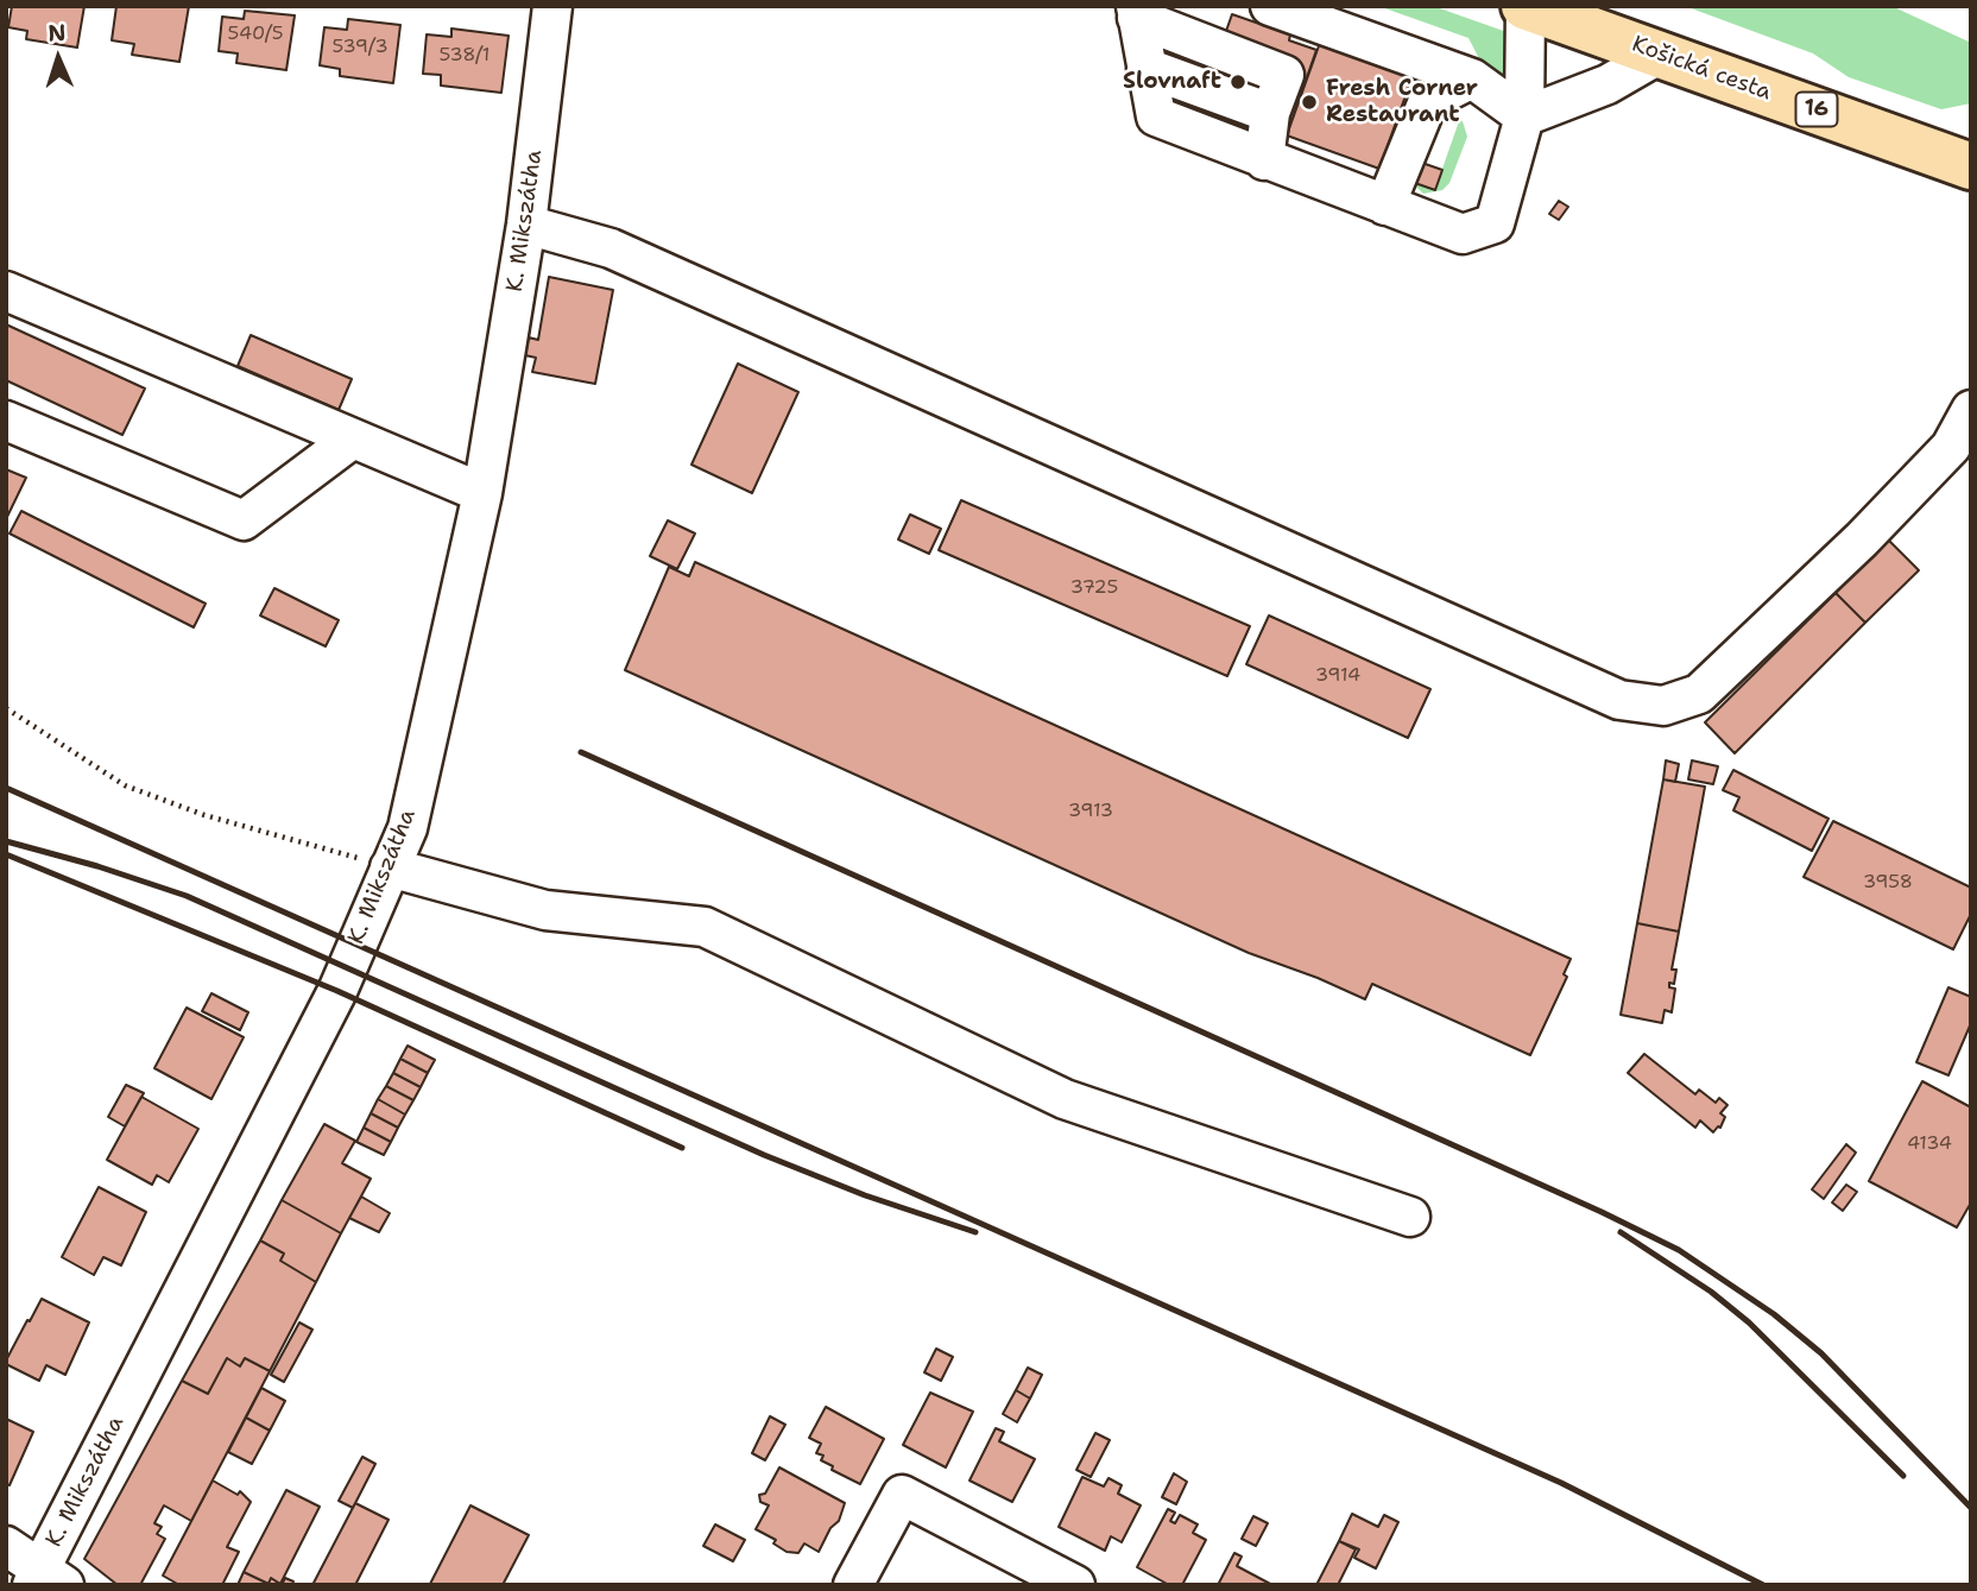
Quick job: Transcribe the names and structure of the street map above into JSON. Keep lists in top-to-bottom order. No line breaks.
{"streets":{"main road":["Košická cesta","16"],"street":["K. Mikszátha"]},"places":["Slovnaft","Fresh Corner Restaurant"],"house_numbers":["540/5","539/3","538/1","3725","3914","3913","3958","4134"],"north":"top"}
